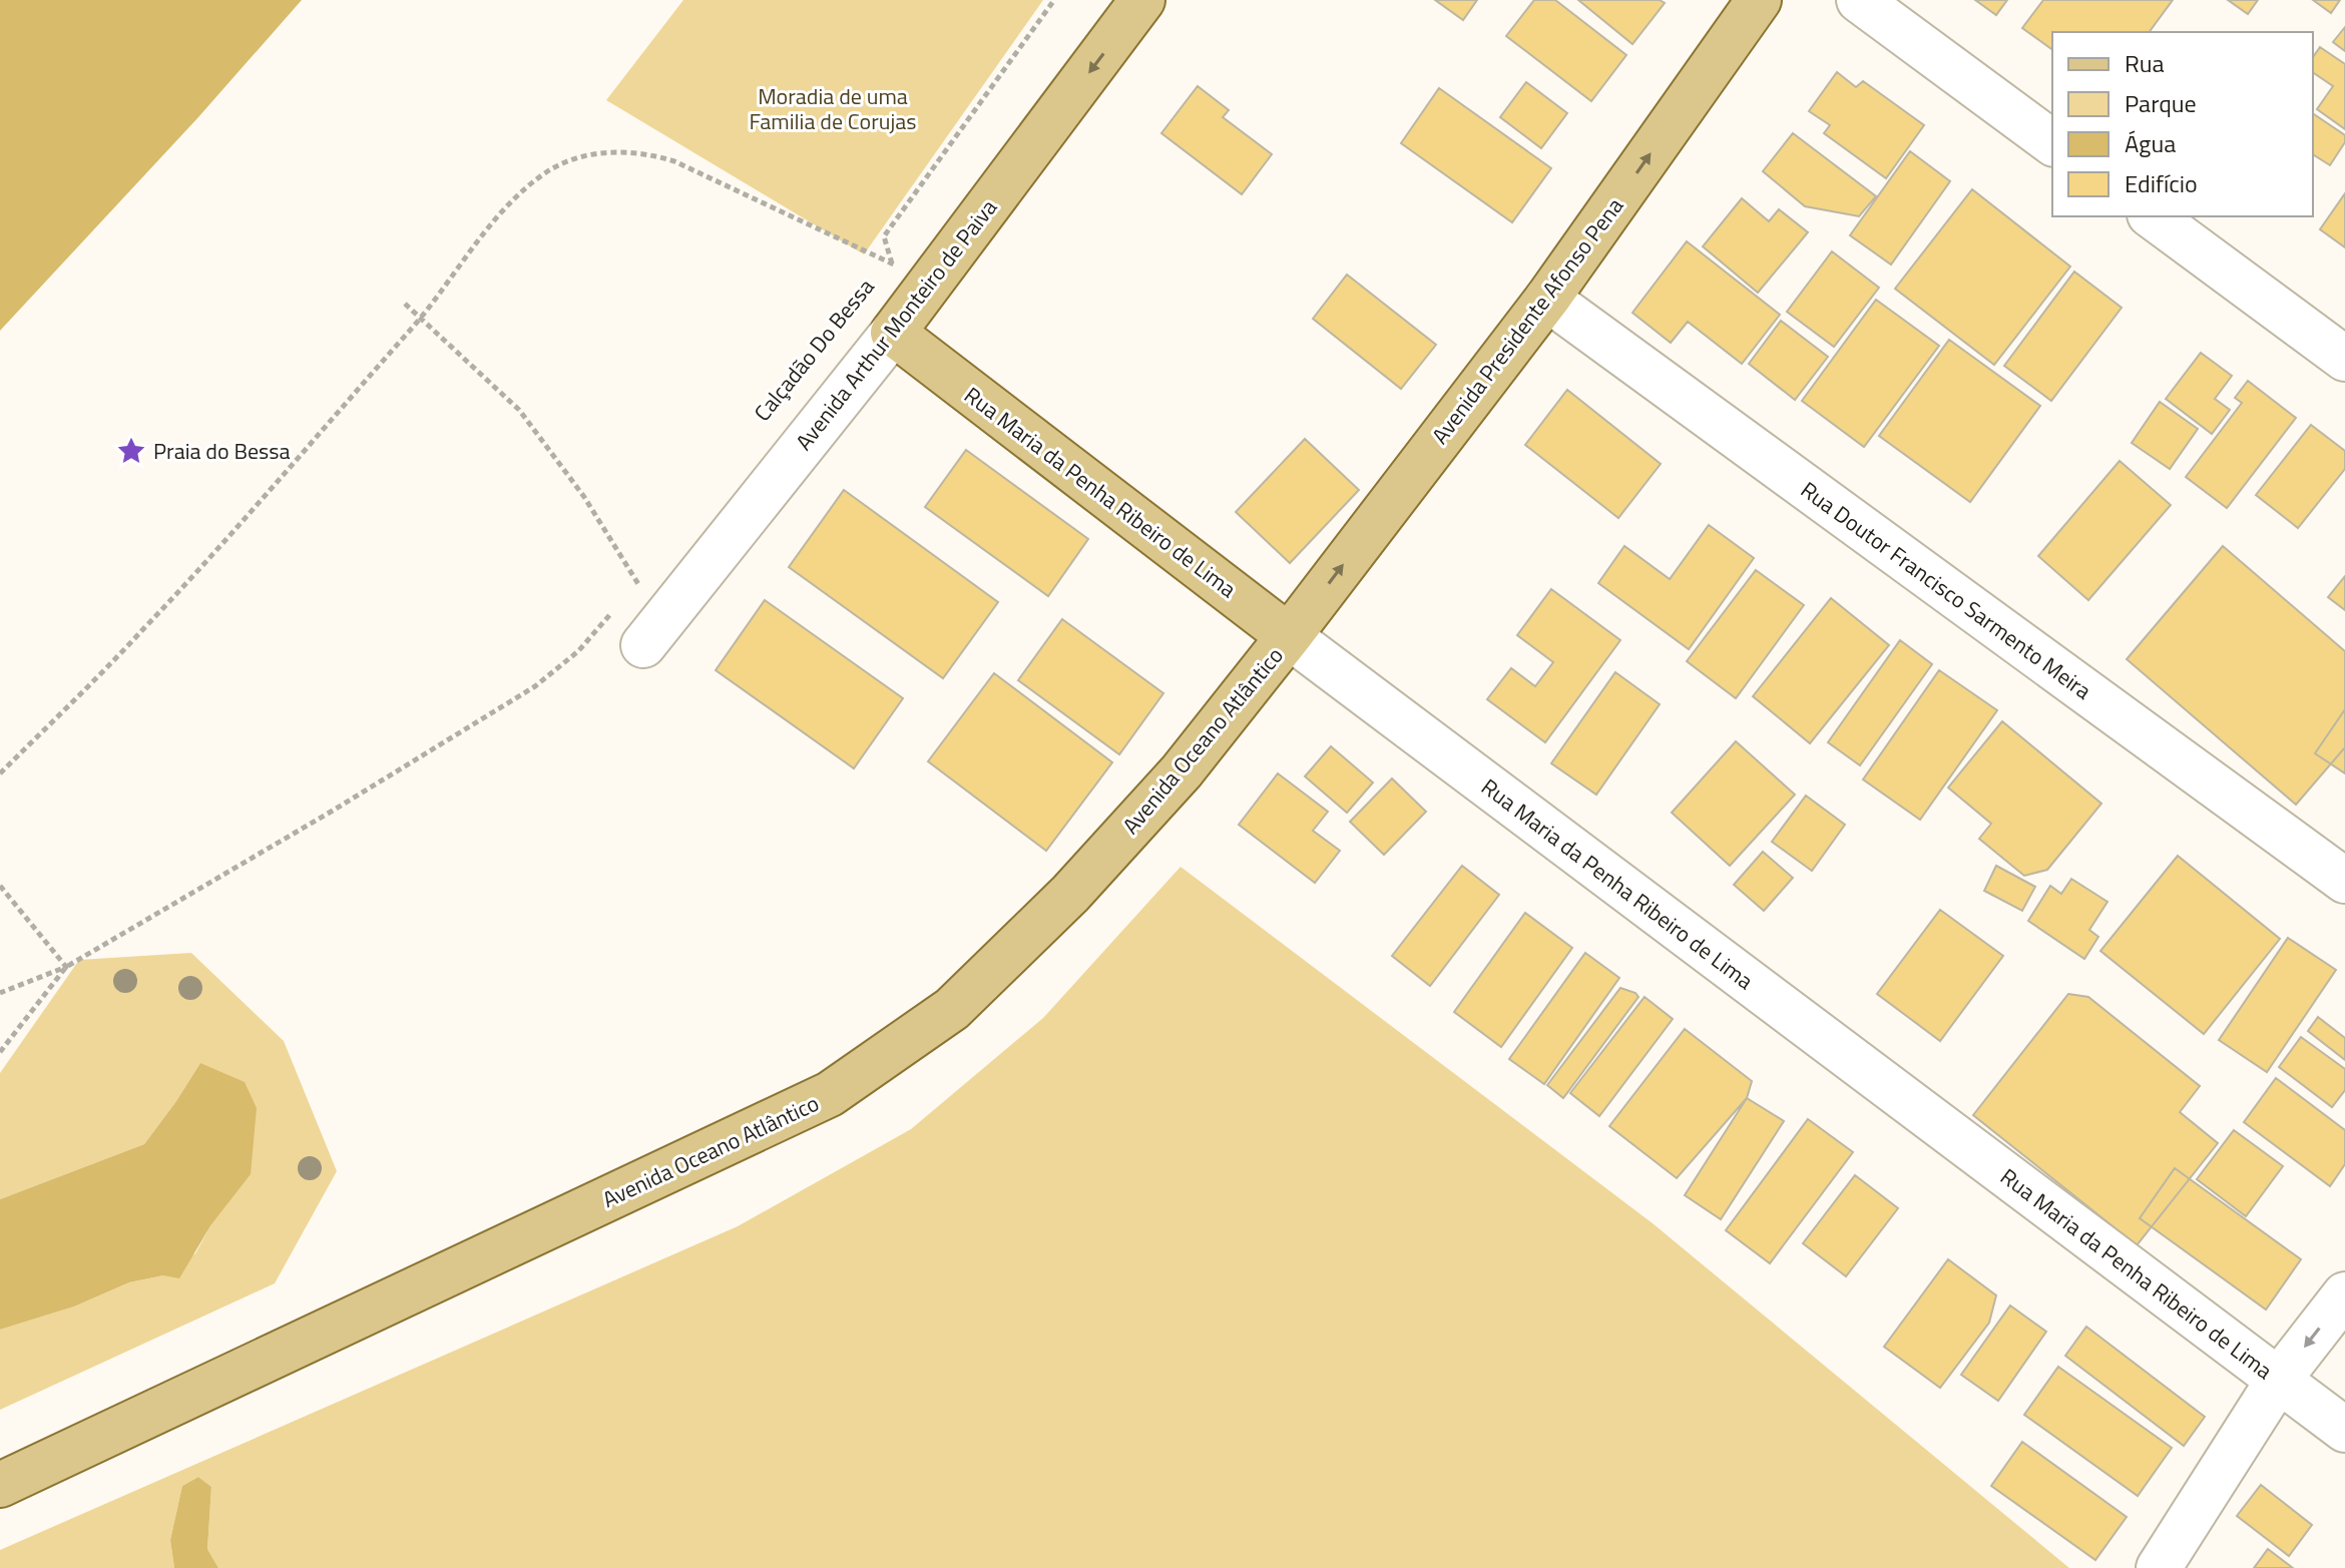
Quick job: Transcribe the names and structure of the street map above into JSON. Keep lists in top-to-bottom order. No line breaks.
{"streets":{"main road":["Avenida Presidente Afonso Pena","Avenida Arthur Monteiro de Paiva","Rua Maria da Penha Ribeiro de Lima","Avenida Oceano Atlântico"],"street":["Rua Doutor Francisco Sarmento Meira"],"path":["Calçadão Do Bessa"]},"crossings":[["Avenida Presidente Afonso Pena","Rua Maria da Penha Ribeiro de Lima"],["Avenida Presidente Afonso Pena","Rua Doutor Francisco Sarmento Meira"],["Avenida Presidente Afonso Pena","Avenida Oceano Atlântico"],["Avenida Arthur Monteiro de Paiva","Calçadão Do Bessa"],["Avenida Arthur Monteiro de Paiva","Rua Maria da Penha Ribeiro de Lima"],["Rua Maria da Penha Ribeiro de Lima","Avenida Oceano Atlântico"]],"one_way":["Avenida Presidente Afonso Pena","Avenida Arthur Monteiro de Paiva"],"parks":["Moradia de uma Familia de Corujas"],"places":{"place":["Praia do Bessa"]},"legend":["Rua","Parque","Água","Edifício"]}
